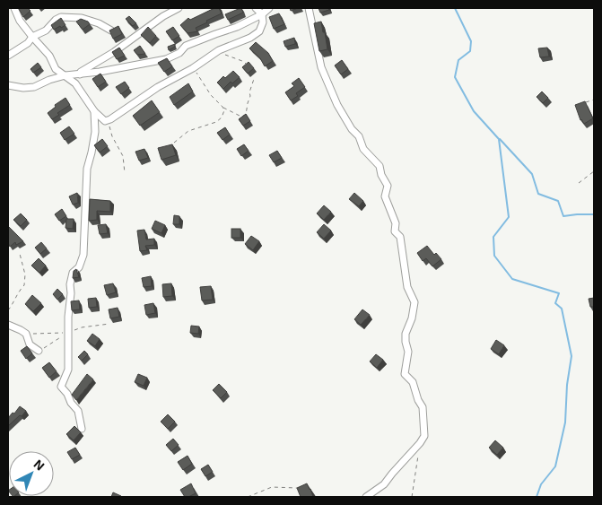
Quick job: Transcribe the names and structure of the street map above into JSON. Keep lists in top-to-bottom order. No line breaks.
{"north":"top right"}
